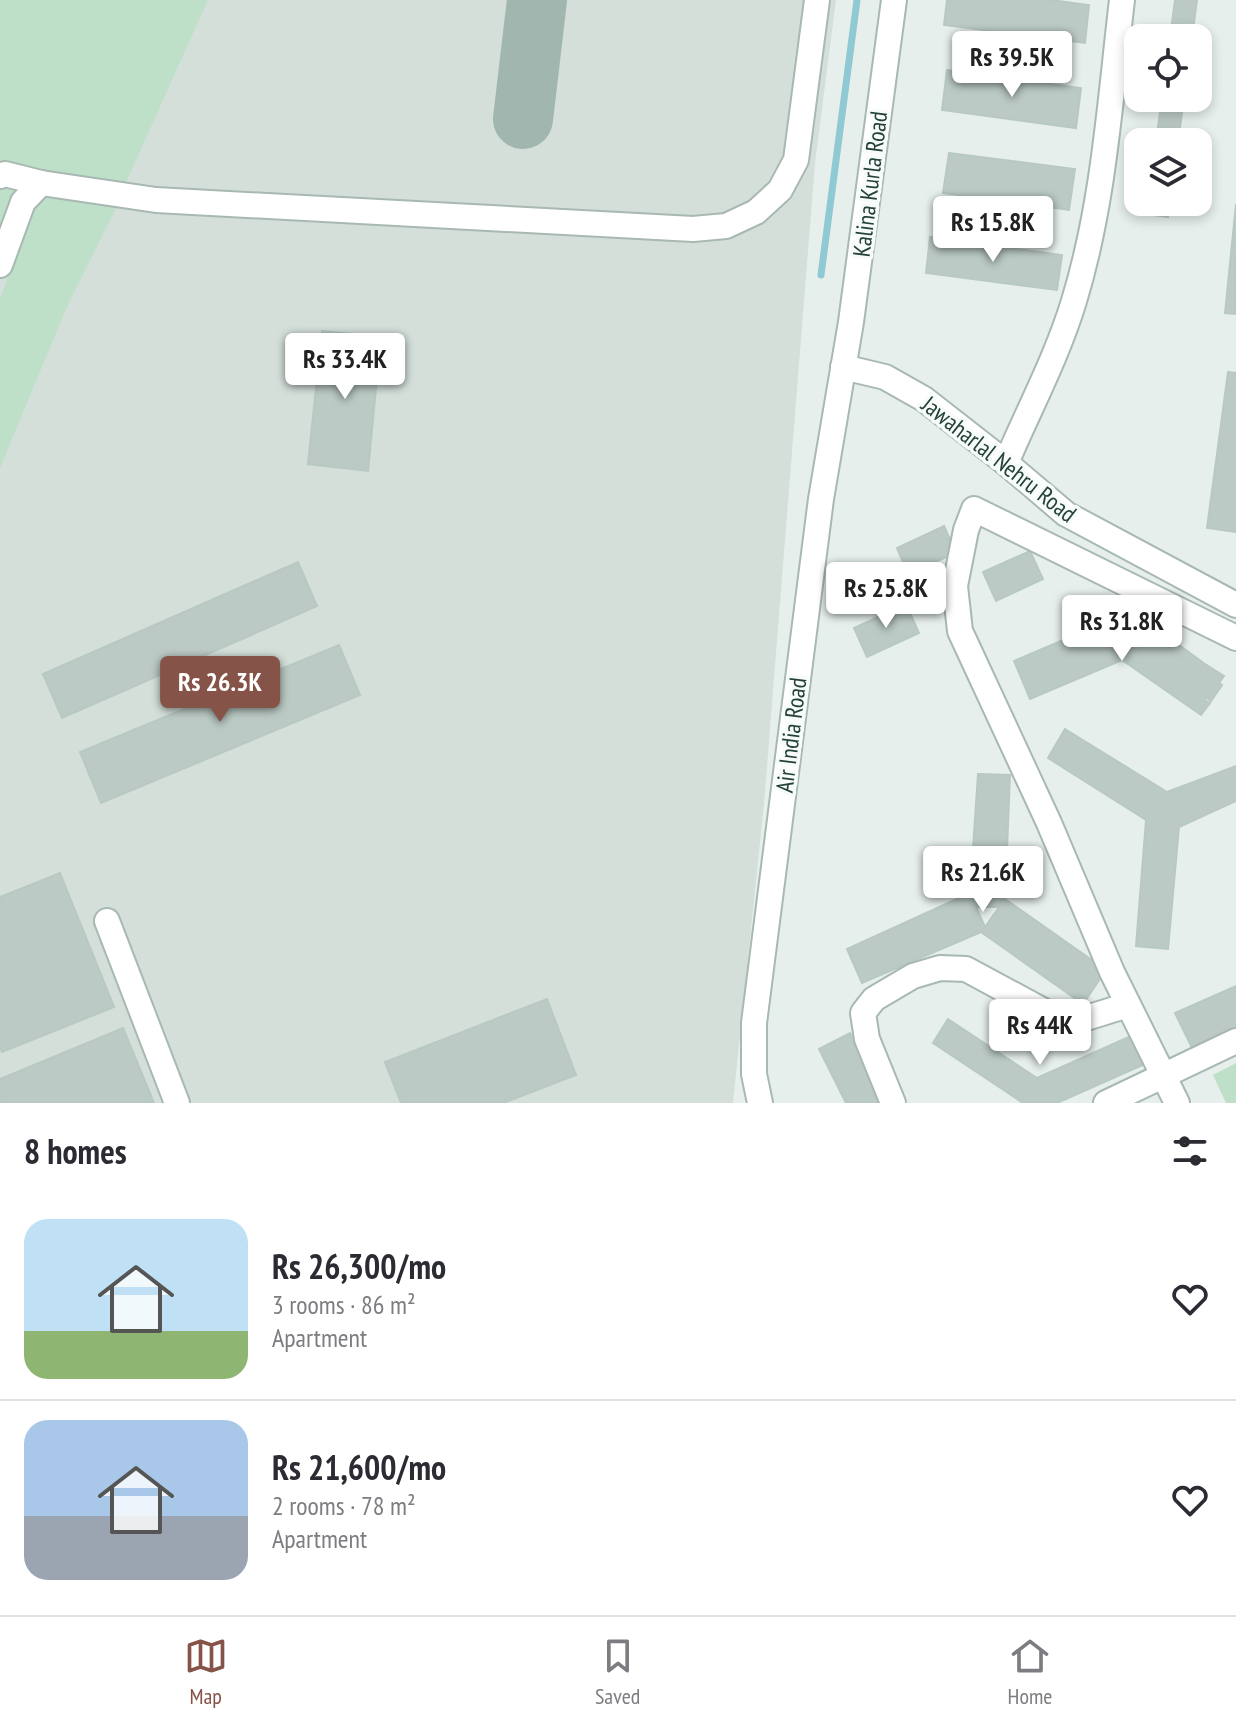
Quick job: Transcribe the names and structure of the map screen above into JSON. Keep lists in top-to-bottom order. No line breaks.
{"streets":{"street":["Kalina Kurla Road","Jawaharlal Nehru Road","Air India Road"]},"crossings":[["Kalina Kurla Road","Jawaharlal Nehru Road"],["Kalina Kurla Road","Air India Road"],["Jawaharlal Nehru Road","Air India Road"]],"page":{"price":["Rs 39.5K","Rs 15.8K","Rs 33.4K","Rs 25.8K","Rs 31.8K","Rs 26.3K","Rs 21.6K","Rs 44K"],"heading":"8 homes","list":[{"name":"Rs 26,300/mo","note":"3 rooms · 86 m² · Apartment"},{"name":"Rs 21,600/mo","note":"2 rooms · 78 m² · Apartment"}],"tabs":["Map","Saved","Home"]}}
